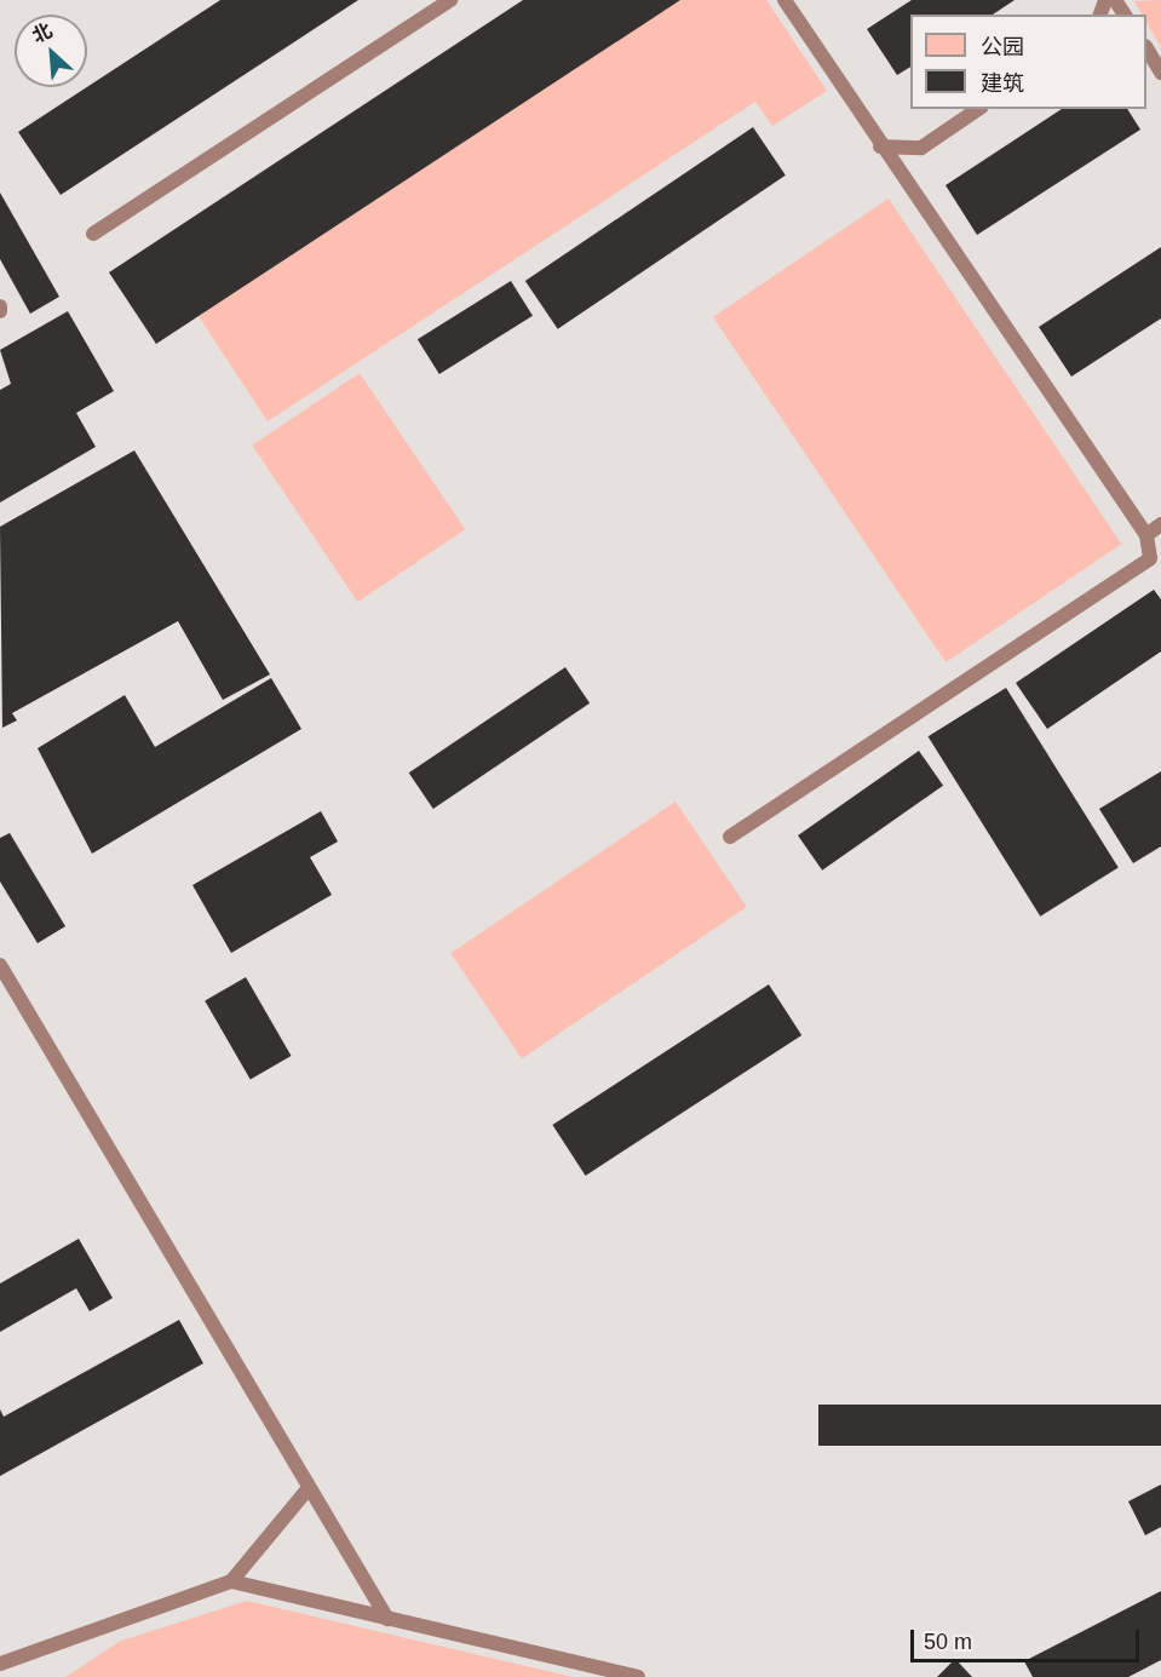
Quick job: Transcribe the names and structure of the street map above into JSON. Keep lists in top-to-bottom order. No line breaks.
{"legend":["公园","建筑"],"scale_bar":"50 m","north":"top left"}
